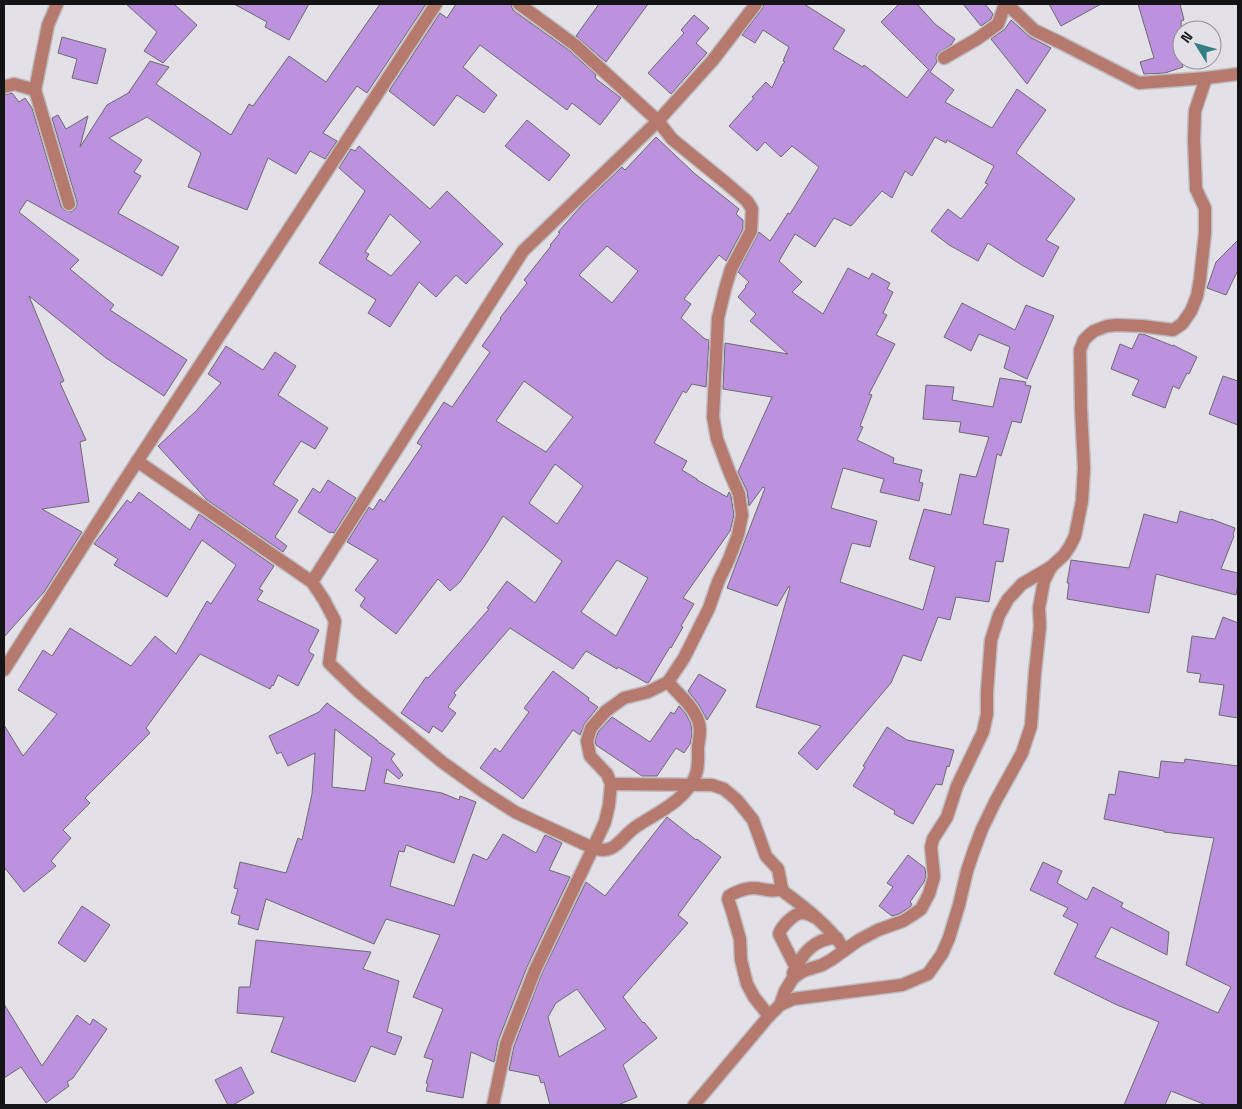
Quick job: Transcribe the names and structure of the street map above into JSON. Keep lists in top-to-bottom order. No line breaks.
{"north":"top left"}
